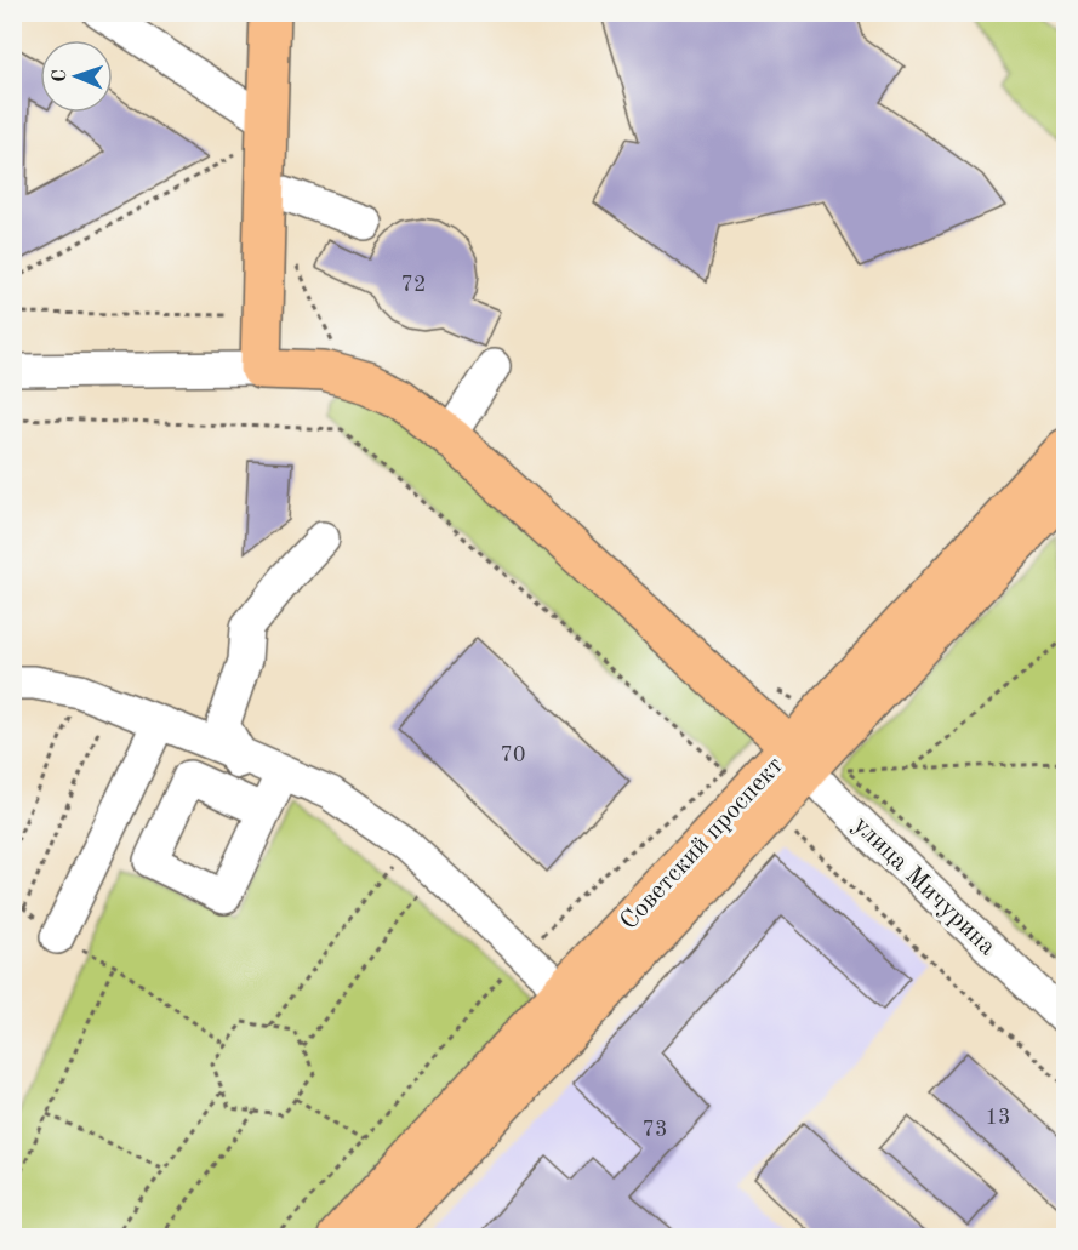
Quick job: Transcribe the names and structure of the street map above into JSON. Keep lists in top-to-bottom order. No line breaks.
{"streets":{"main road":["Советский проспект"],"street":["улица Мичурина"]},"crossings":[["Советский проспект","улица Мичурина"]],"house_numbers":["72","70","13","73"],"north":"left"}
